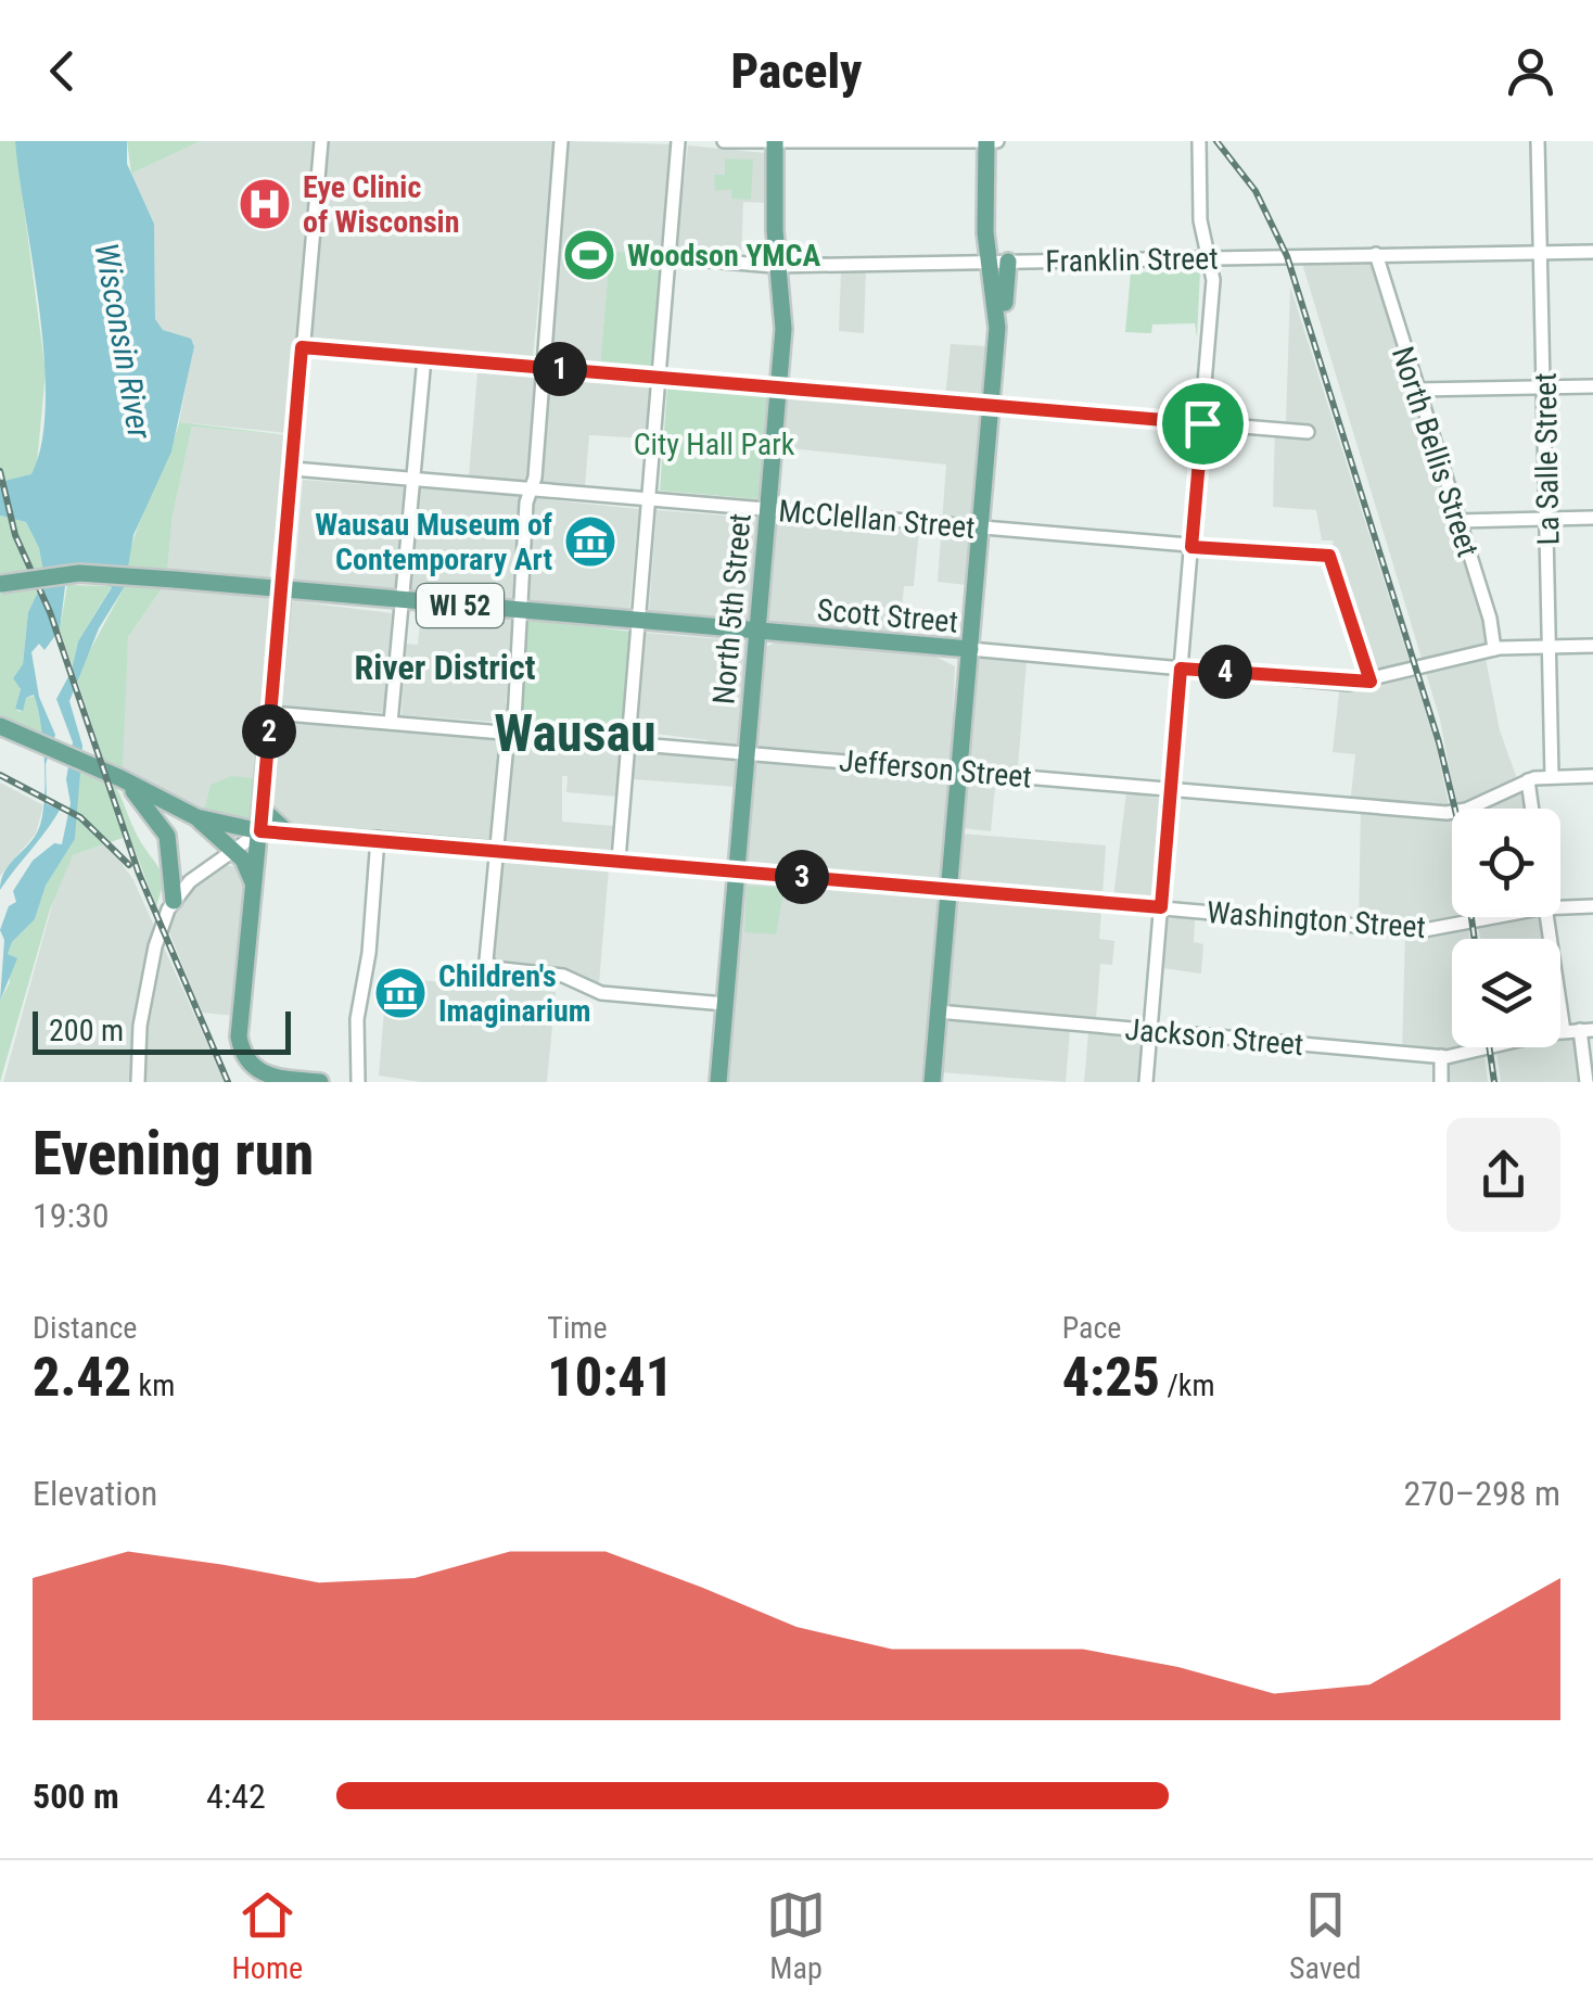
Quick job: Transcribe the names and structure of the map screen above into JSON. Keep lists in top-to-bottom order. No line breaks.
{"streets":{"main road":["WI 52","North 5th Street","Scott Street"],"street":["Franklin Street","North Bellis Street","La Salle Street","McClellan Street","Jefferson Street","Washington Street","Jackson Street"]},"crossings":[["Franklin Street","North Bellis Street"],["Franklin Street","La Salle Street"],["Franklin Street","North 5th Street"],["North Bellis Street","Scott Street"],["La Salle Street","Scott Street"],["La Salle Street","Jefferson Street"],["McClellan Street","North 5th Street"],["McClellan Street","Scott Street"],["North 5th Street","Scott Street"],["North 5th Street","Jefferson Street"],["North 5th Street","Washington Street"]],"districts":["River District","Wausau"],"water":["Wisconsin River"],"parks":["City Hall Park"],"places":{"hospital":["Eye Clinic of Wisconsin"],"sports":["Woodson YMCA"],"museum":["Wausau Museum of Contemporary Art","Children's Imaginarium"]},"scale_bar":"200 m","page":{"header":"Pacely","pins":["1","4","2","3"],"scale":"200 m","heading":["Evening run","19:30"],"stats":[["Distance","2.42 km"],["Time","10:41"],["Pace","4:25 /km"]],"chart":["Elevation","270–298 m"],"list":[{"name":"500 m","note":"4:42"}],"tabs":["Home","Map","Saved"]}}
